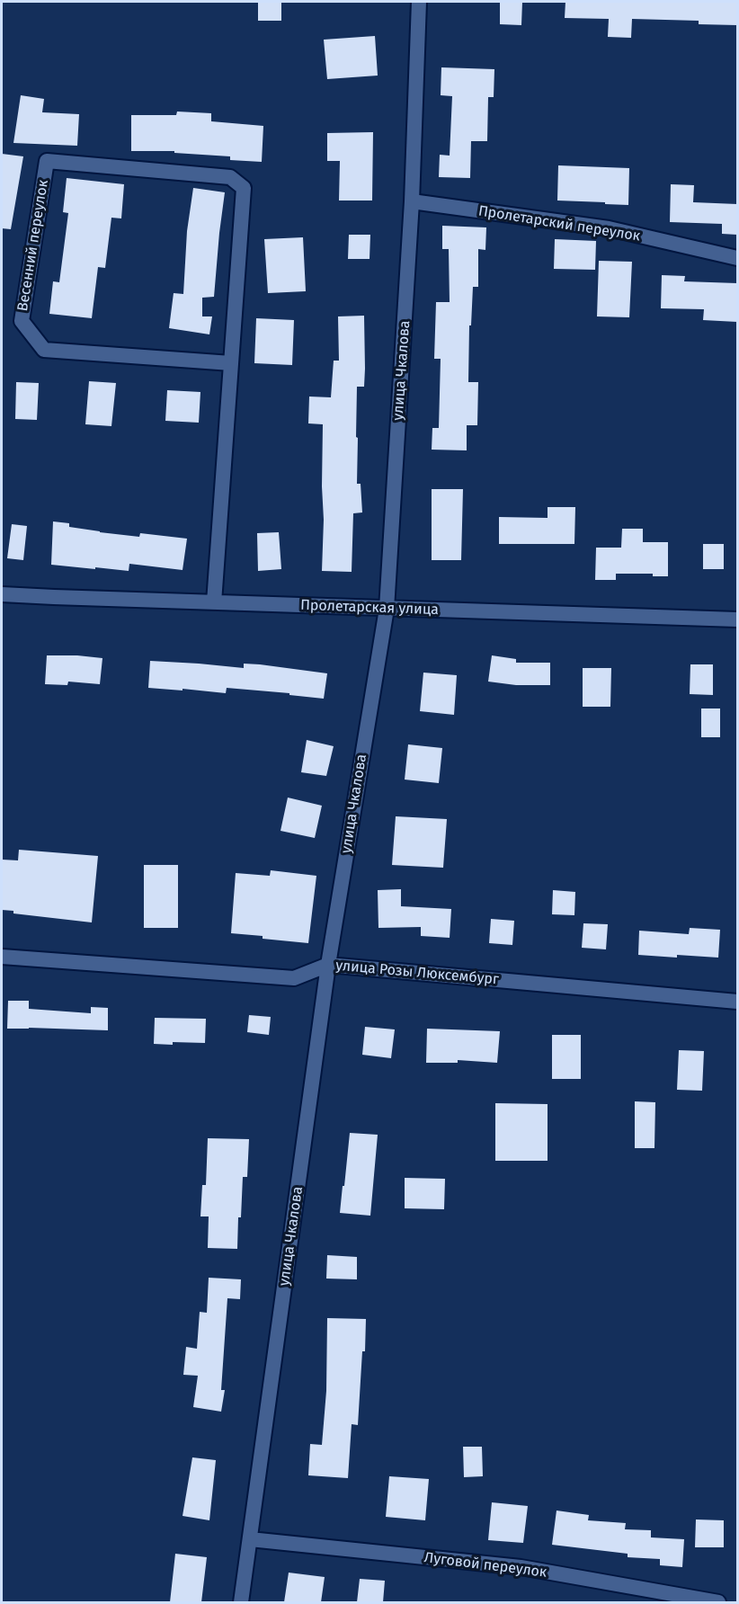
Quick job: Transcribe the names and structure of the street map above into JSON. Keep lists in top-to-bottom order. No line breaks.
{"streets":{"street":["Пролетарский переулок","Весенний переулок","улица Чкалова","Пролетарская улица","улица Розы Люксембург","Луговой переулок"]},"crossings":[["Пролетарский переулок","улица Чкалова"],["Весенний переулок","Пролетарская улица"],["улица Чкалова","Пролетарская улица"],["улица Чкалова","улица Розы Люксембург"],["улица Чкалова","Луговой переулок"]]}
